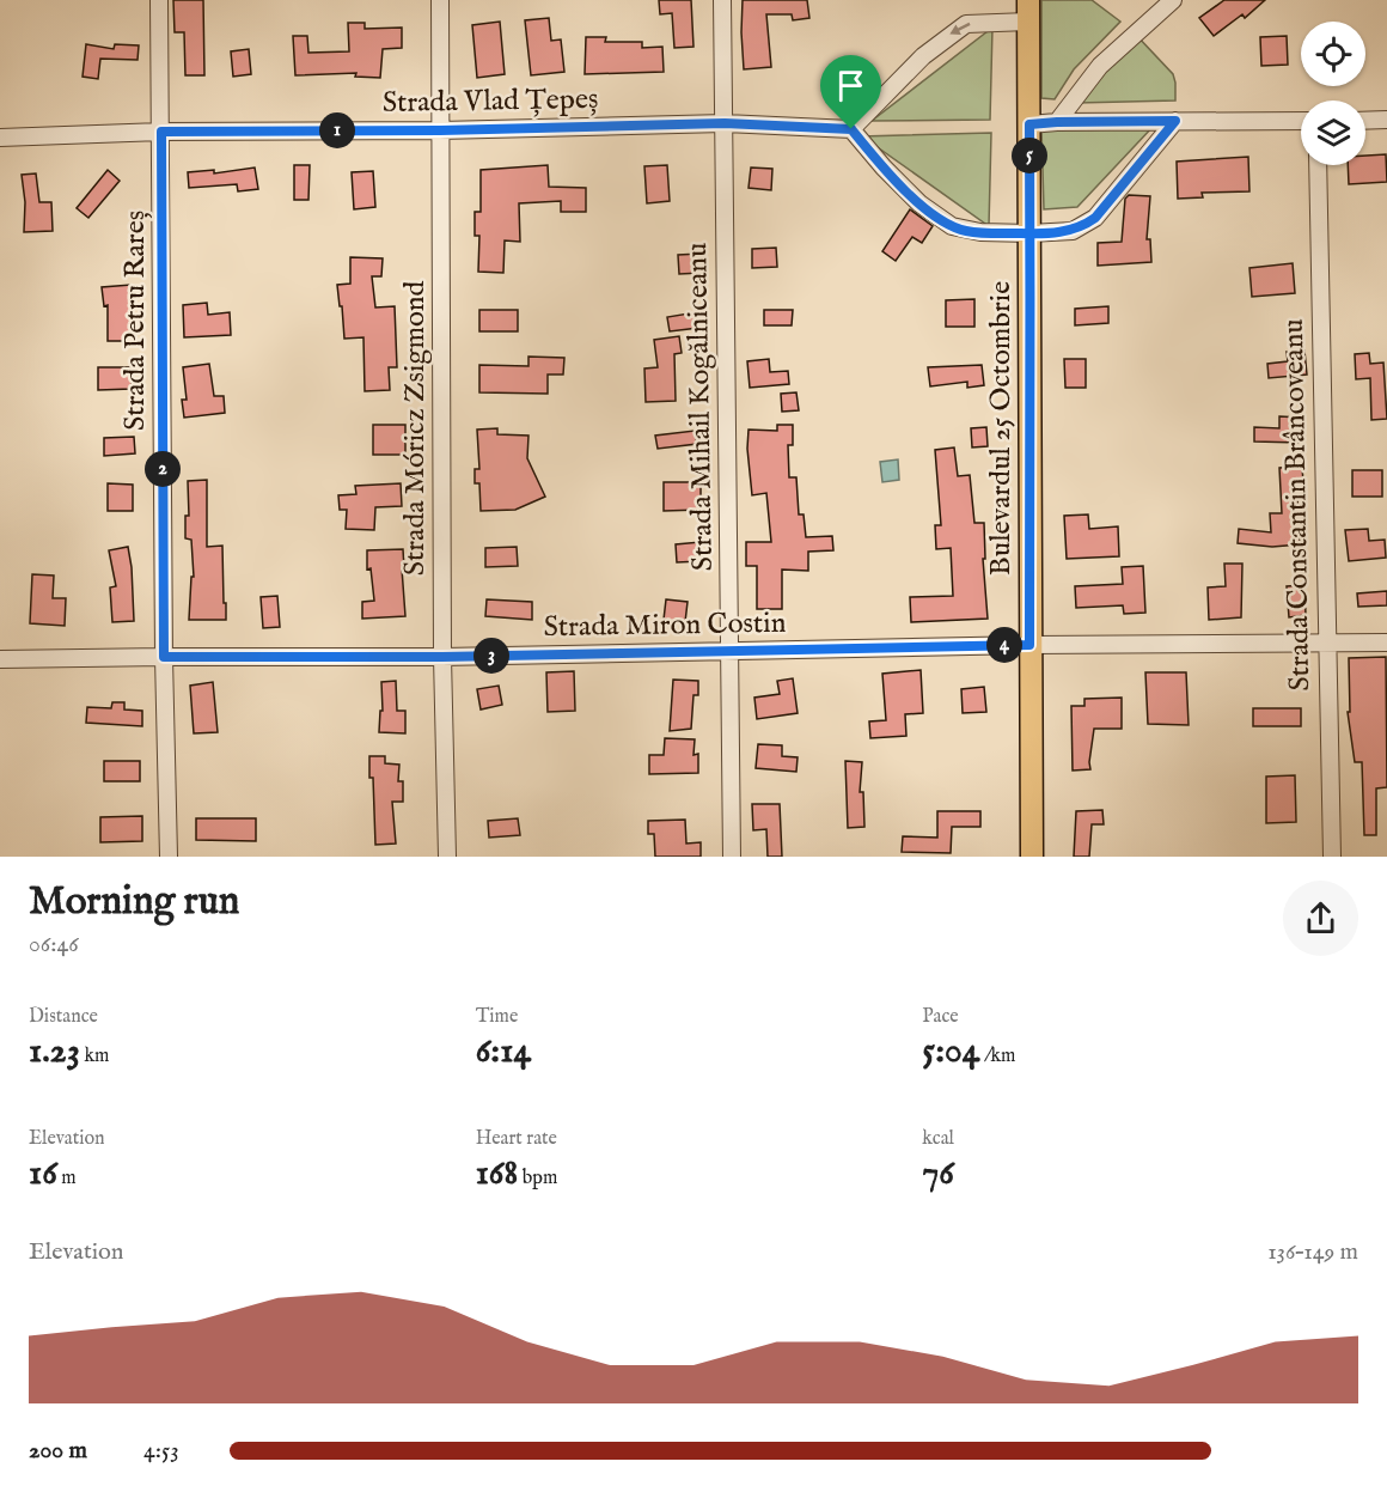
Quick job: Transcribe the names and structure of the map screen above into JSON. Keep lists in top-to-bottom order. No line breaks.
{"streets":{"main road":["Bulevardul 25 Octombrie"],"street":["Strada Vlad Țepeș","Strada Petru Rareș","Strada Mihail Kogălniceanu","Strada Móricz Zsigmond","Strada Constantin Brâncoveanu","Strada Miron Costin"]},"crossings":[["Strada Vlad Țepeș","Strada Petru Rareș"],["Strada Vlad Țepeș","Strada Mihail Kogălniceanu"],["Strada Vlad Țepeș","Strada Móricz Zsigmond"],["Strada Petru Rareș","Strada Miron Costin"],["Strada Mihail Kogălniceanu","Strada Miron Costin"],["Strada Móricz Zsigmond","Strada Miron Costin"],["Bulevardul 25 Octombrie","Strada Miron Costin"],["Strada Constantin Brâncoveanu","Strada Miron Costin"]],"page":{"pins":["1","5","2","4","3"],"heading":["Morning run","06:46"],"stats":[["Distance","1.23 km"],["Time","6:14"],["Pace","5:04 /km"],["Elevation","16 m"],["Heart rate","168 bpm"],["kcal","76"]],"chart":["Elevation","136–149 m"],"list":[{"name":"200 m","note":"4:53"}]}}
